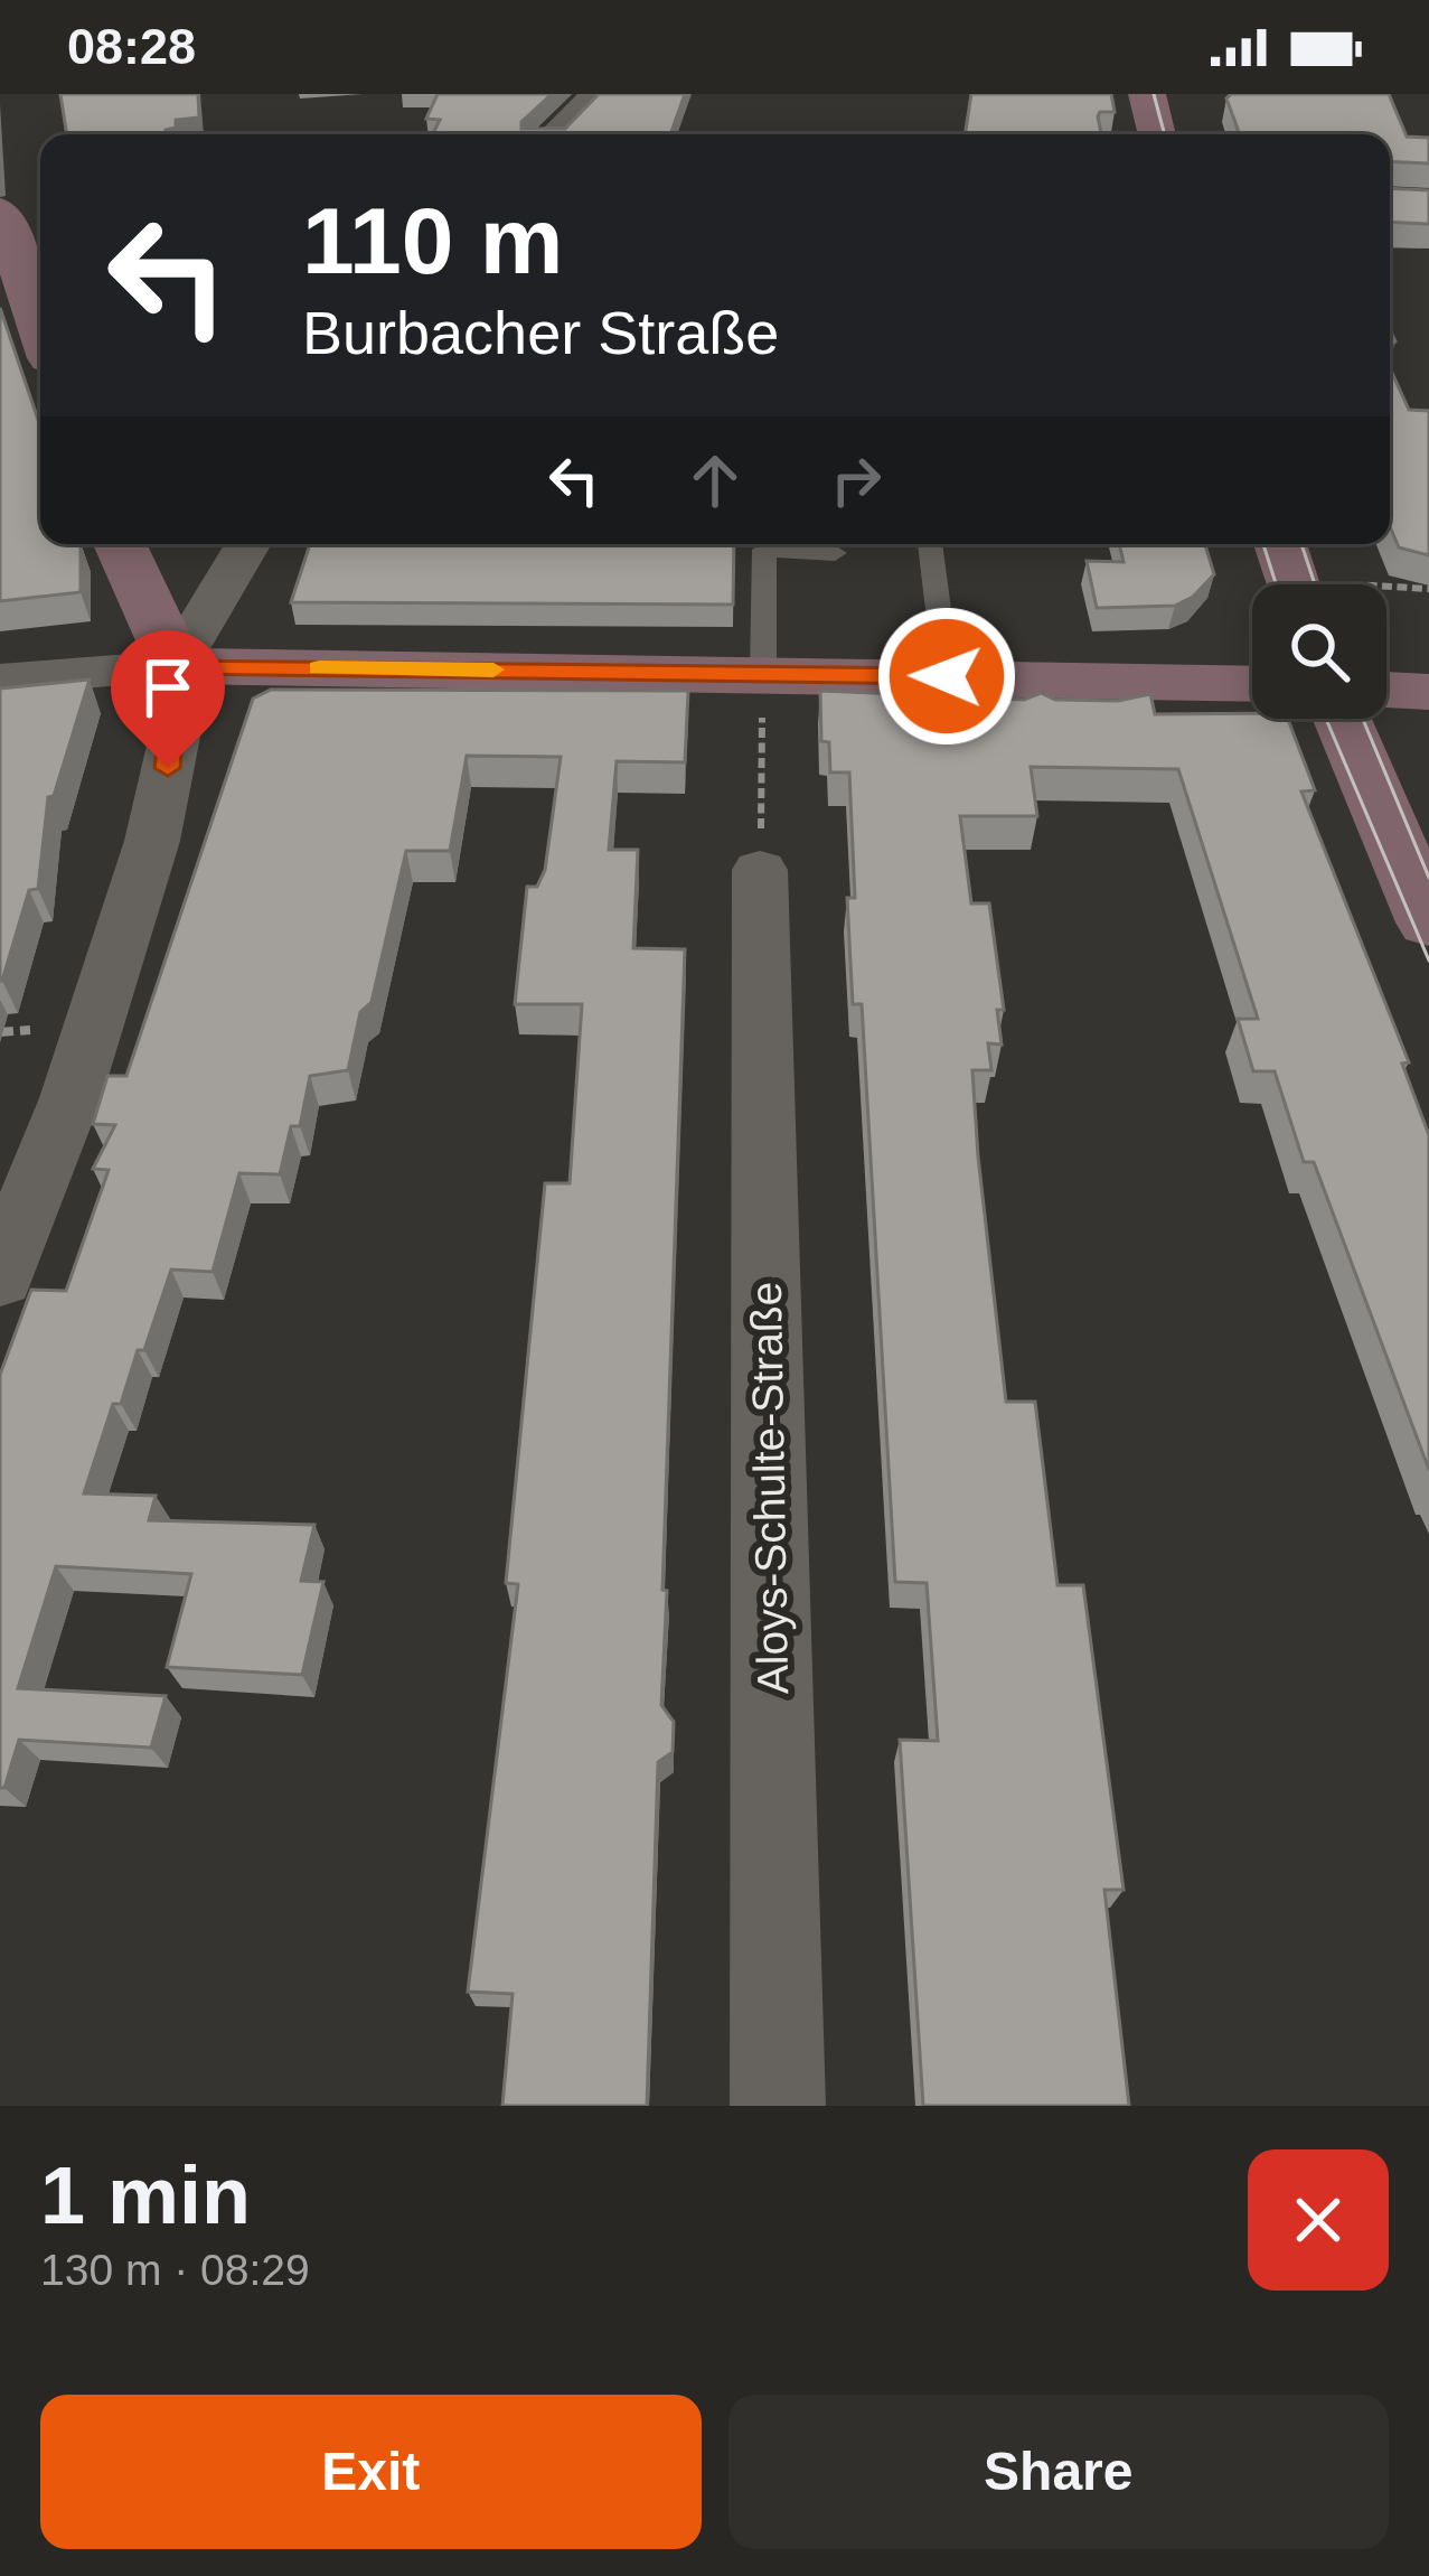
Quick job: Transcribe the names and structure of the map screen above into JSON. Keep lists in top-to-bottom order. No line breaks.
{"streets":{"street":["Aloys-Schulte-Straße"]},"page":{"status":"08:28","turn":["110 m","Burbacher Straße"],"heading":["1 min","130 m · 08:29"],"buttons":["Exit","Share"]}}
